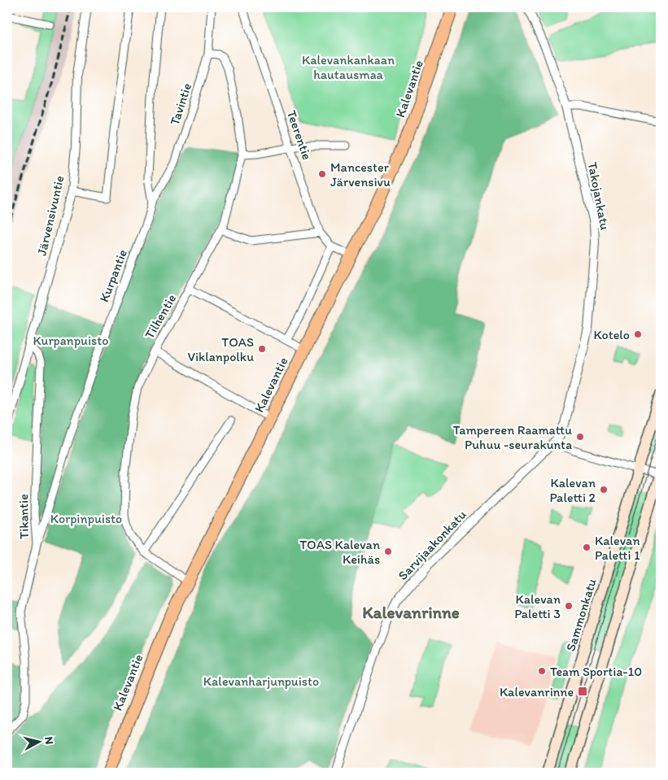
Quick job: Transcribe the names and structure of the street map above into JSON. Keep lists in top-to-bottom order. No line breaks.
{"streets":{"main road":["Kalevantie","Sammonkatu"],"street":["Tavintie","Teerentie","Takojankatu","Järvensivuntie","Kurpantie","Tilhentie","Tikantie","Sarvijaakonkatu"]},"crossings":[["Kalevantie","Teerentie"],["Kalevantie","Tilhentie"],["Tavintie","Kurpantie"],["Tavintie","Tilhentie"],["Takojankatu","Sarvijaakonkatu"],["Järvensivuntie","Tikantie"],["Kurpantie","Tikantie"]],"districts":["Kalevanrinne"],"parks":["Kalevankankaan hautausmaa","Kurpanpuisto","Korpinpuisto","Kalevanharjunpuisto"],"places":{"other":["Mancester Järvensivu","Kotelo","TOAS Viklanpolku","Tampereen Raamattu Puhuu -seurakunta","Kalevan Paletti 2","Kalevan Paletti 1","TOAS Kalevan Keihäs","Kalevan Paletti 3","Team Sportia-10"],"transit":["Kalevanrinne"]},"north":"right"}
